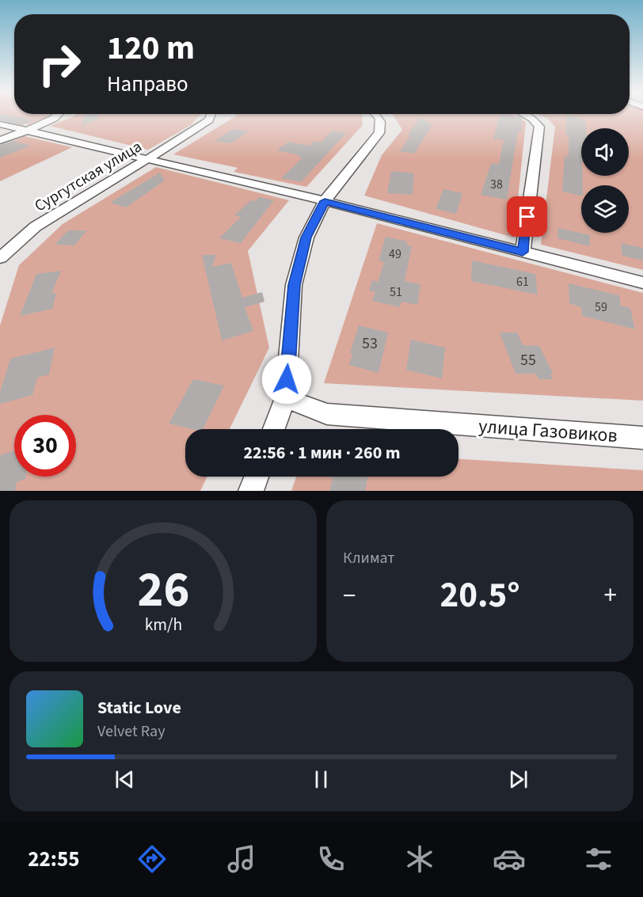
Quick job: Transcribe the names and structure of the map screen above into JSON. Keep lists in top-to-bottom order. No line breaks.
{"streets":{"street":["Сургутская улица","улица Газовиков"]},"house_numbers":["38","49","61","51","59","53","55"],"page":{"turn":["120 m","Направо"],"limit":"30","trip":"22:56 · 1 мин · 260 m","tile":"Климат","heat":["−","20.5°","+"],"song":["Static Love","Velvet Ray"],"tabs":"22:55","gauge":["26","km/h"]}}
